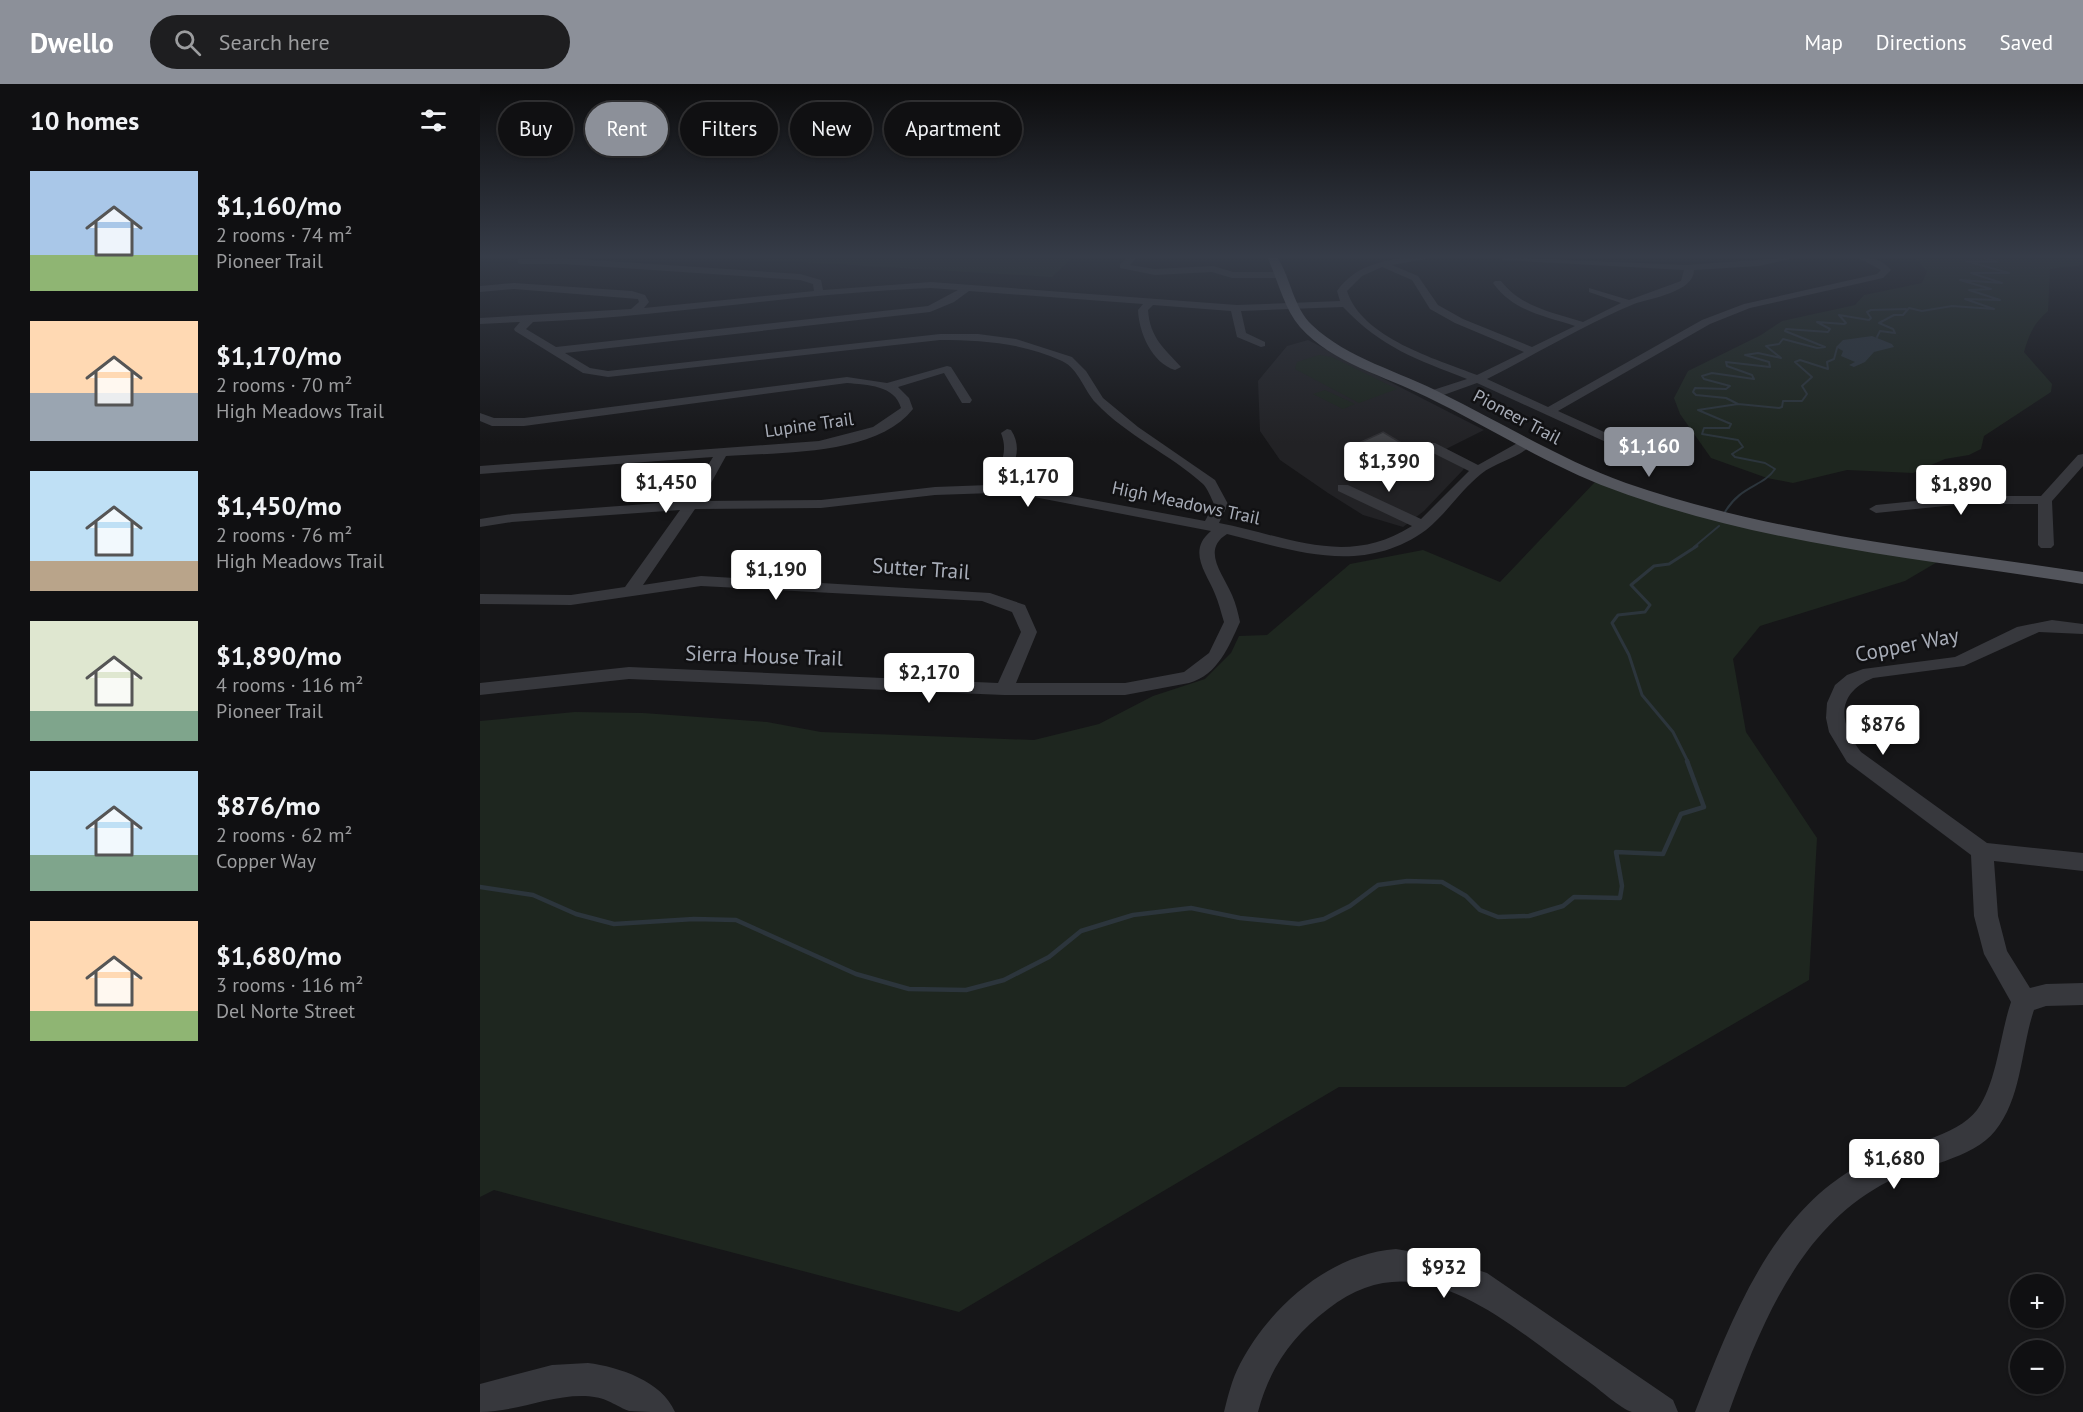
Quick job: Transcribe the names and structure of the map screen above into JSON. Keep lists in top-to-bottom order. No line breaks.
{"streets":{"main road":["Pioneer Trail"],"street":["Lupine Trail","High Meadows Trail","Sutter Trail","Copper Way","Sierra House Trail"]},"crossings":[["Pioneer Trail","High Meadows Trail"],["High Meadows Trail","Sierra House Trail"],["Sutter Trail","Sierra House Trail"]],"page":{"header":"Dwello","search":"Search here","nav":["Map","Directions","Saved"],"heading":"10 homes","chip":["Buy","Rent","Filters","New","Apartment"],"list":[{"name":"$1,160/mo","note":"2 rooms · 74 m² · Pioneer Trail"},{"name":"$1,170/mo","note":"2 rooms · 70 m² · High Meadows Trail"},{"name":"$1,450/mo","note":"2 rooms · 76 m² · High Meadows Trail"},{"name":"$1,890/mo","note":"4 rooms · 116 m² · Pioneer Trail"},{"name":"$876/mo","note":"2 rooms · 62 m² · Copper Way"},{"name":"$1,680/mo","note":"3 rooms · 116 m² · Del Norte Street"}],"price":["$1,160","$1,390","$1,170","$1,450","$1,890","$1,190","$2,170","$876","$1,680","$932"],"map_buttons":["+","−"]}}
